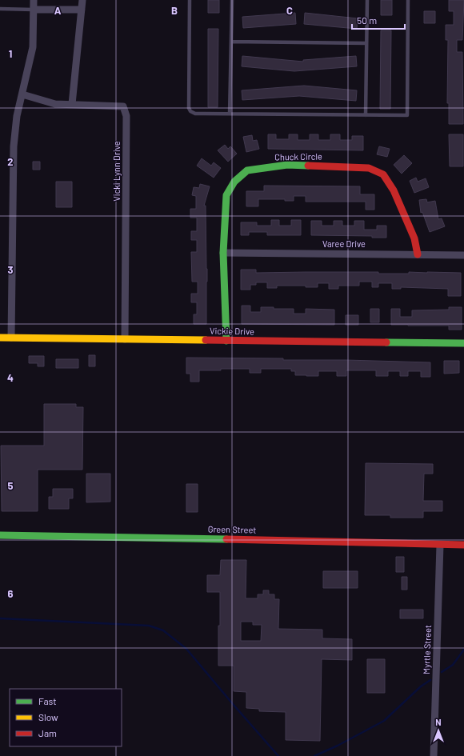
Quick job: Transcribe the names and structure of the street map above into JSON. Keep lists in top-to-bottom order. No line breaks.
{"streets":{"street":["Chuck Circle","Vicki Lynn Drive","Varee Drive","Vickie Drive","Green Street","Myrtle Street"]},"crossings":[["Chuck Circle","Varee Drive"],["Chuck Circle","Vickie Drive"],["Vicki Lynn Drive","Vickie Drive"],["Green Street","Myrtle Street"]],"legend":["Fast","Slow","Jam"],"scale_bar":"50 m","north":"top","grid":{"columns":["A","B","C"],"rows":["1","2","3","4","5","6"]}}
